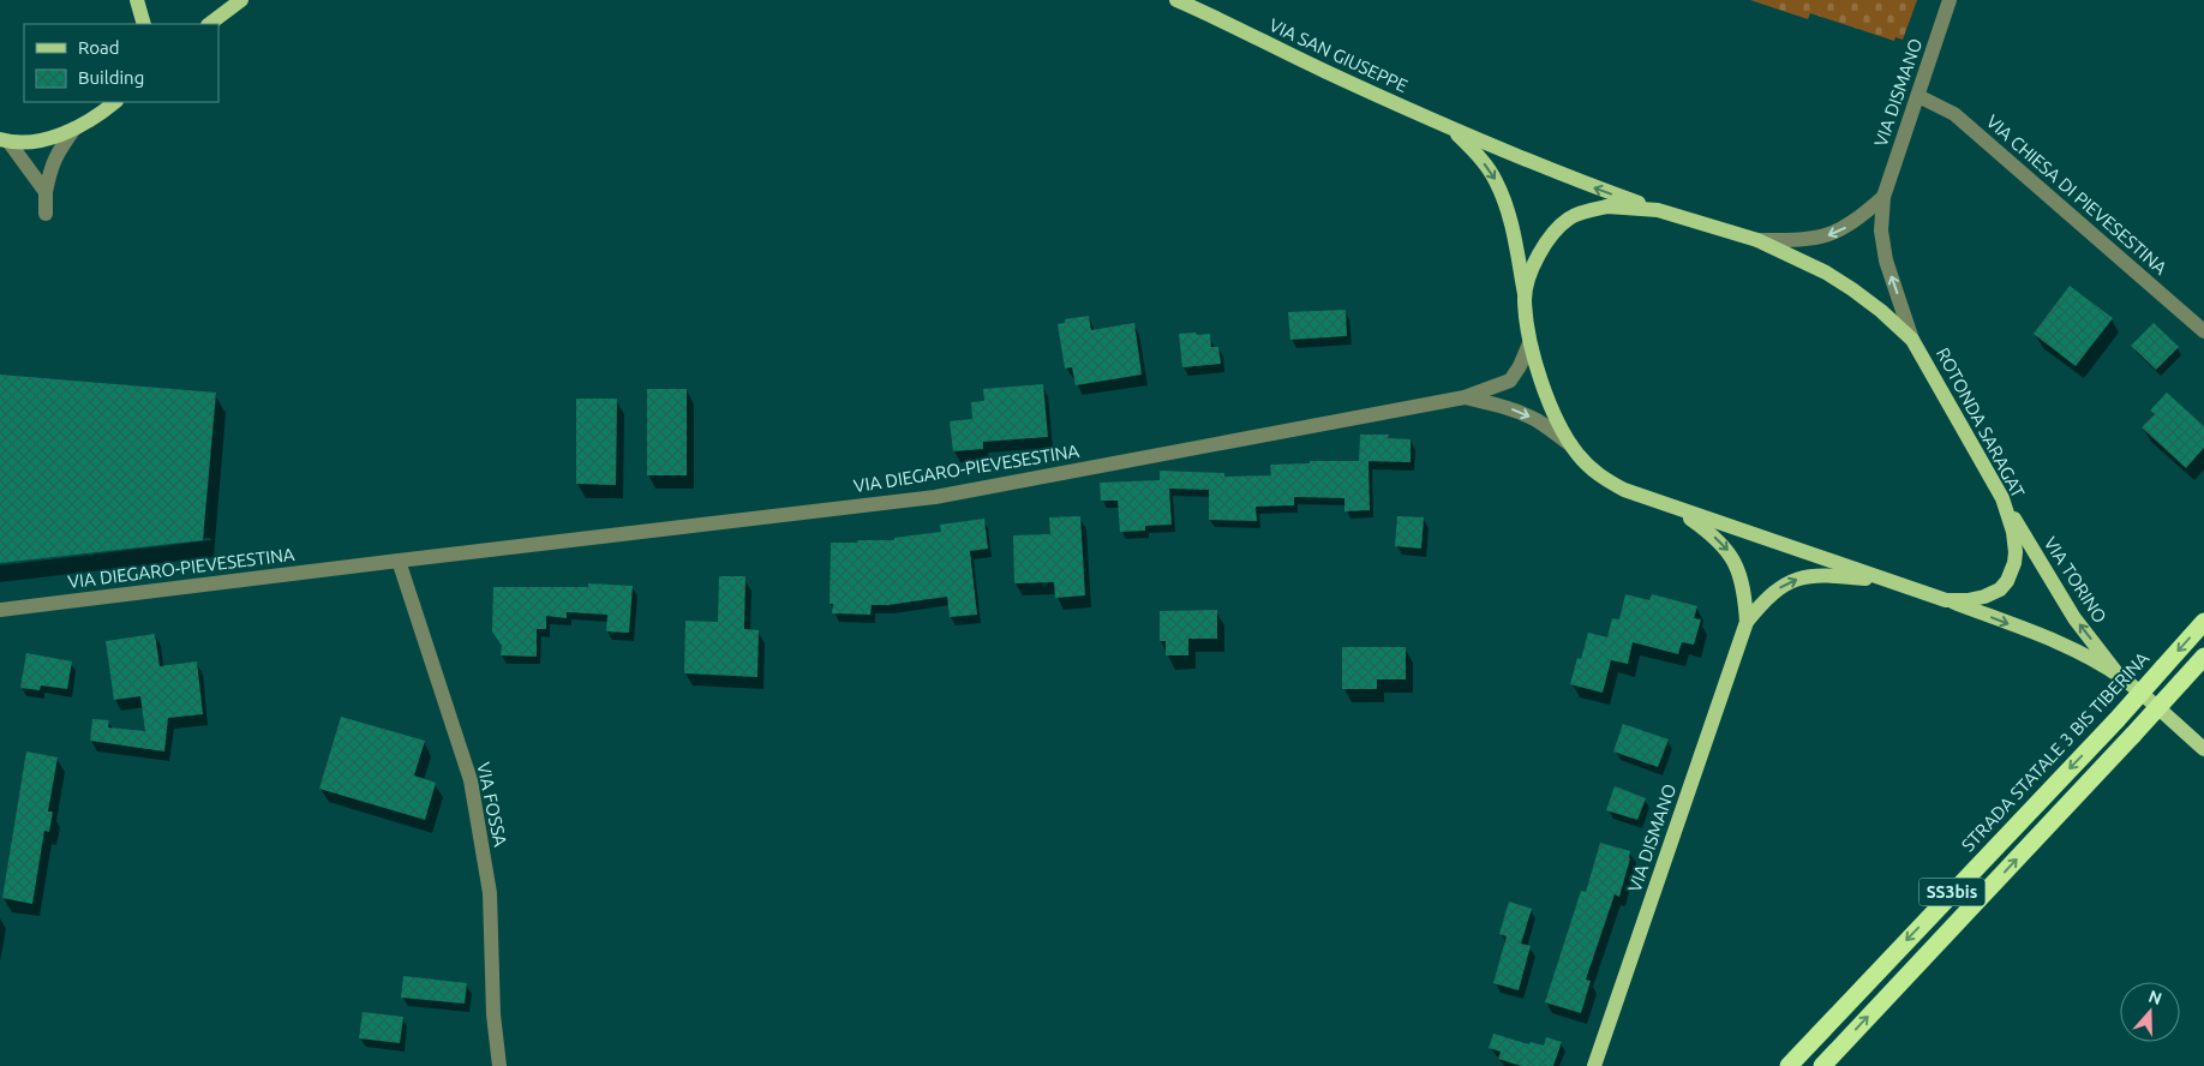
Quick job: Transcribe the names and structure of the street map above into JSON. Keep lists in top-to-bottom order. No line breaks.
{"streets":{"highway":["STRADA STATALE 3 BIS TIBERINA","SS3bis"],"main road":["VIA SAN GIUSEPPE","VIA DISMANO","ROTONDA SARAGAT","VIA TORINO"],"street":["VIA CHIESA DI PIEVESESTINA","VIA DIEGARO-PIEVESESTINA","VIA FOSSA"]},"crossings":[["VIA SAN GIUSEPPE","ROTONDA SARAGAT"],["VIA DISMANO","VIA CHIESA DI PIEVESESTINA"],["VIA DISMANO","ROTONDA SARAGAT"],["ROTONDA SARAGAT","VIA DIEGARO-PIEVESESTINA"],["ROTONDA SARAGAT","VIA TORINO"],["VIA DIEGARO-PIEVESESTINA","VIA FOSSA"]],"legend":["Road","Building"],"north":"top"}
